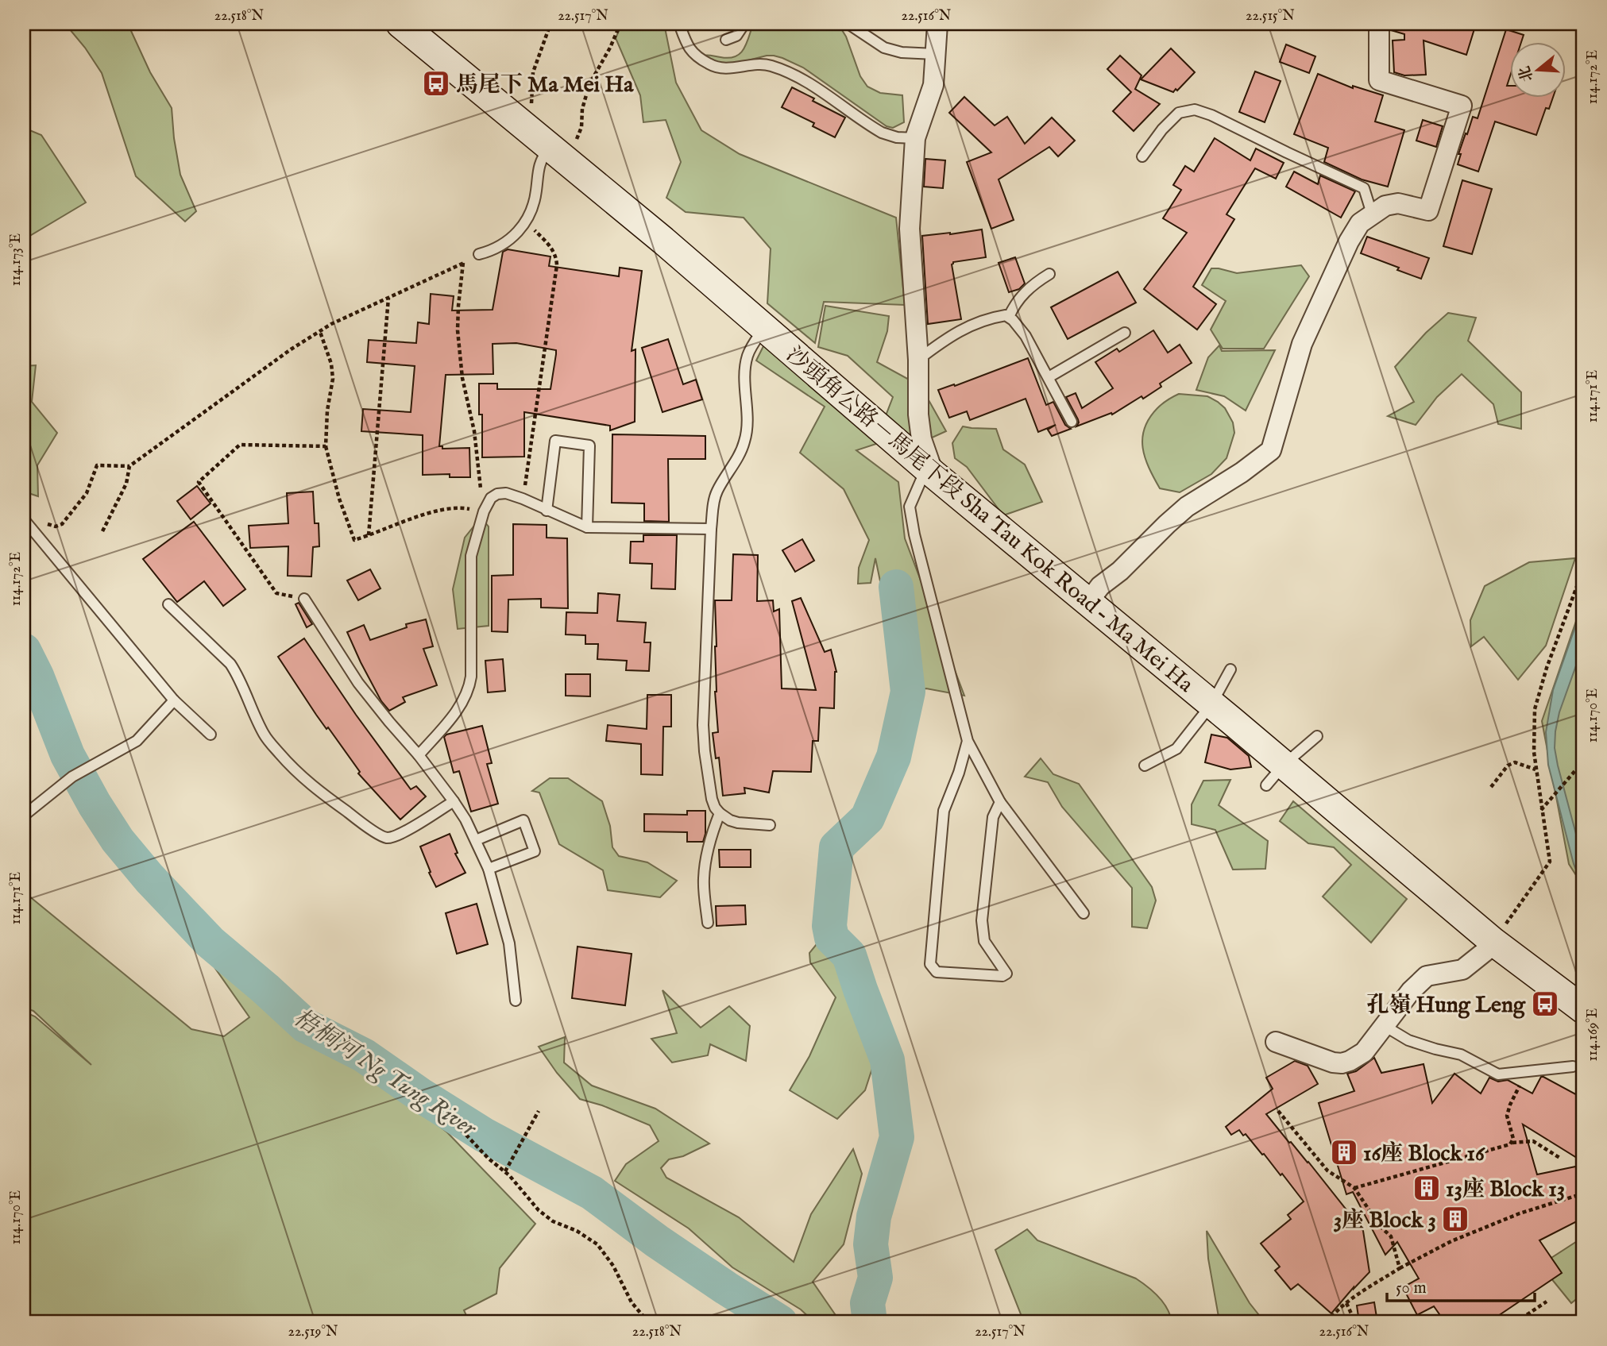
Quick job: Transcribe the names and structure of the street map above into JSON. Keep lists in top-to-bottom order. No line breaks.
{"streets":{"main road":["沙頭角公路－馬尾下段 Sha Tau Kok Road – Ma Mei Ha"]},"water":["梧桐河 Ng Tung River"],"places":{"bus stop":["馬尾下 Ma Mei Ha","孔嶺 Hung Leng"],"building":["16座 Block 16","13座 Block 13","3座 Block 3"]},"scale_bar":"50 m","north":"left","coordinates":["22.518°N","22.517°N","22.516°N","22.515°N","114.172°E","114.173°E","114.171°E","114.170°E","114.169°E","22.519°N"]}
